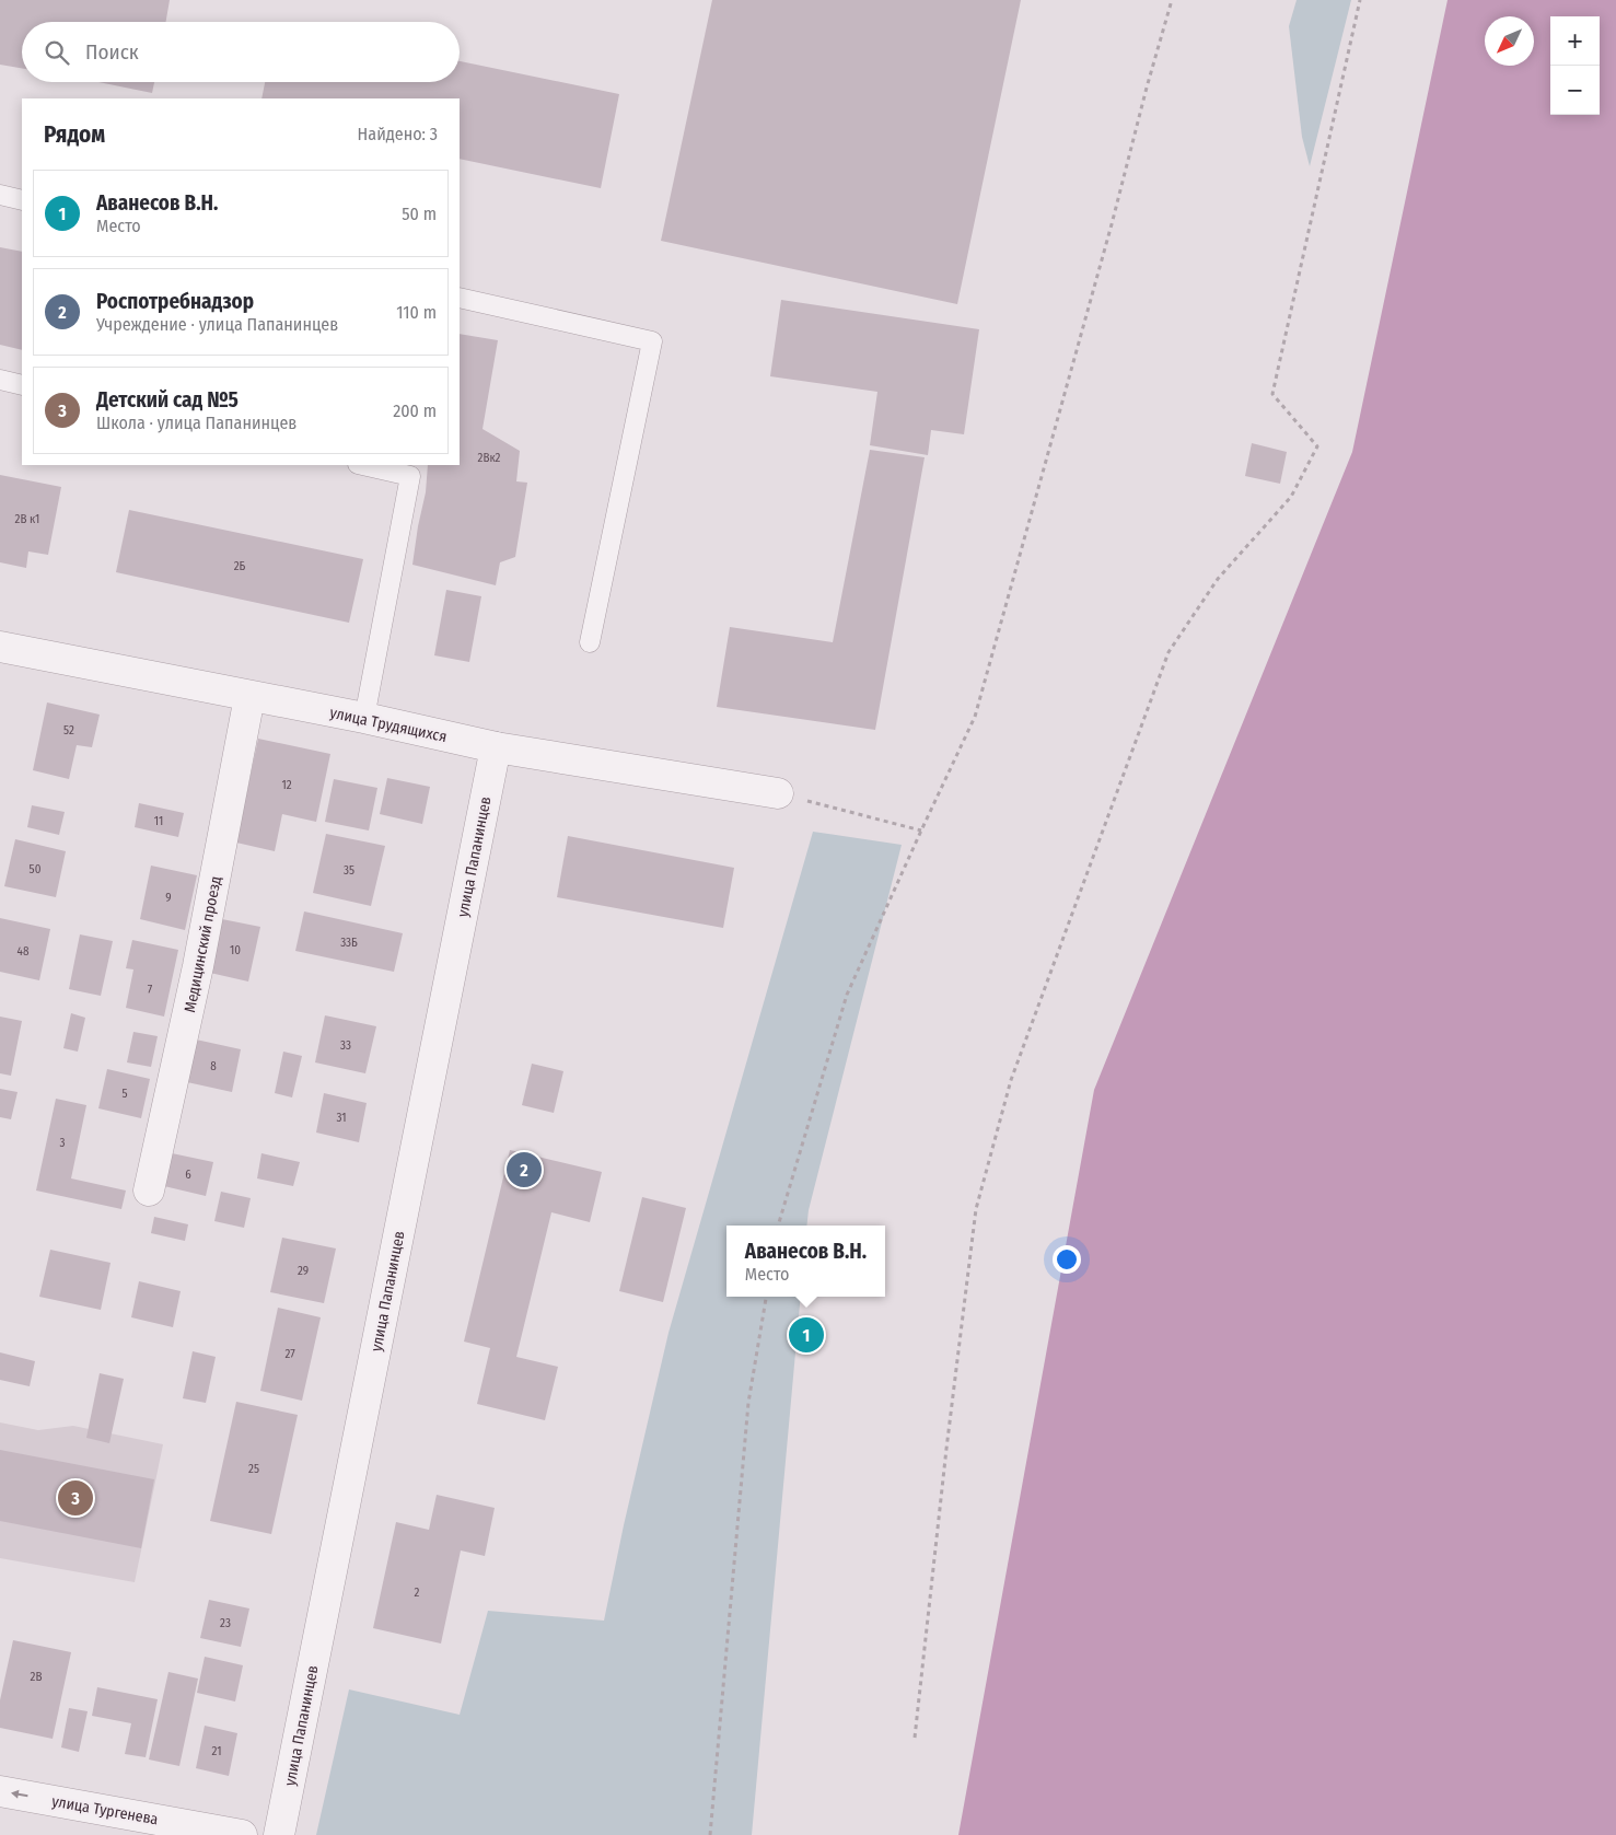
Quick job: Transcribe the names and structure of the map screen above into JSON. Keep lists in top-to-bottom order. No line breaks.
{"streets":{"street":["улица Трудящихся","улица Папанинцев","Медицинский проезд","улица Тургенева"]},"crossings":[["улица Трудящихся","улица Папанинцев"],["улица Трудящихся","Медицинский проезд"]],"one_way":["улица Тургенева"],"house_numbers":["2Вк2","2В к1","2Б","52","12","11","50","35","9","33Б","10","48","7","33","8","5","31","3","6","29","27","25","2","23","2В","21"],"north":"bottom left","page":{"map_buttons":["+","−"],"search":"Поиск","heading":["Рядом","Найдено: 3"],"list":[{"mark":"1","name":"Аванесов В.Н.","note":"Место","value":"50 m"},{"mark":"2","name":"Роспотребнадзор","note":"Учреждение · улица Папанинцев","value":"110 m"},{"mark":"3","name":"Детский сад №5","note":"Школа · улица Папанинцев","value":"200 m"}],"pins":["2","1","3"],"popup":["Аванесов В.Н.","Место"]}}
